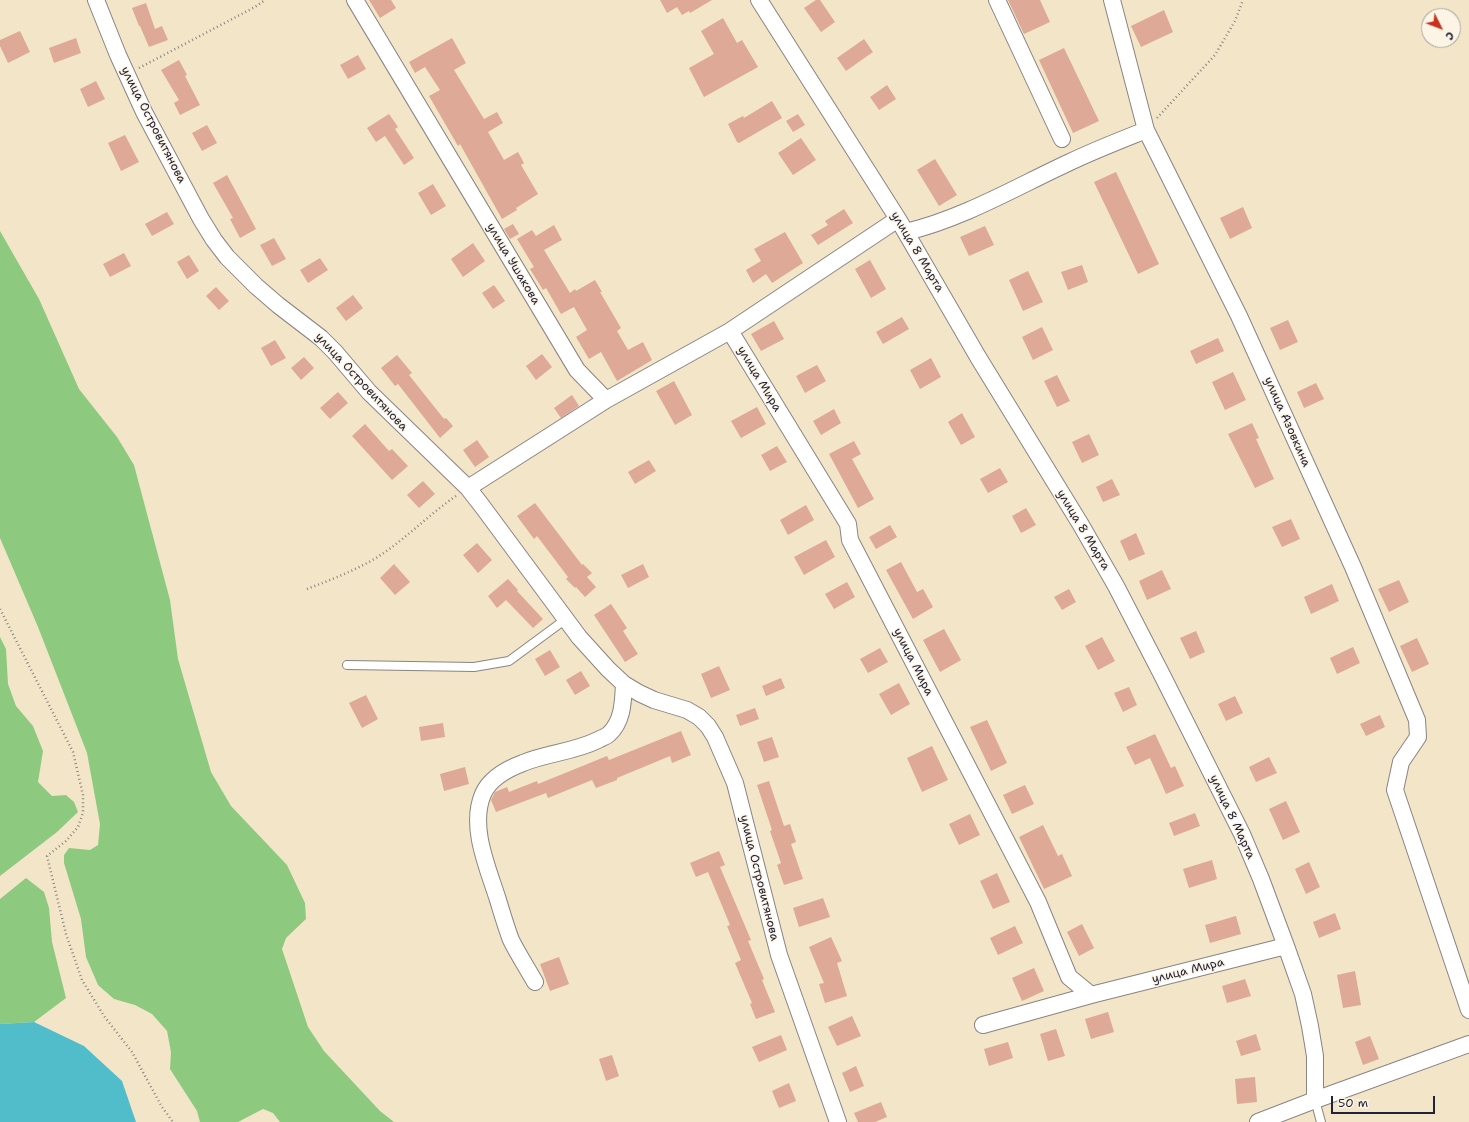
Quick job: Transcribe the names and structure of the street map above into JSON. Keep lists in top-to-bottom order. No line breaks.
{"streets":{"street":["улица Островитянова","улица 8 Марта","улица Ушакова","улица Мира","улица Азовкина"]},"crossings":[["улица 8 Марта","улица Мира"]],"scale_bar":"50 m","north":"bottom right"}
